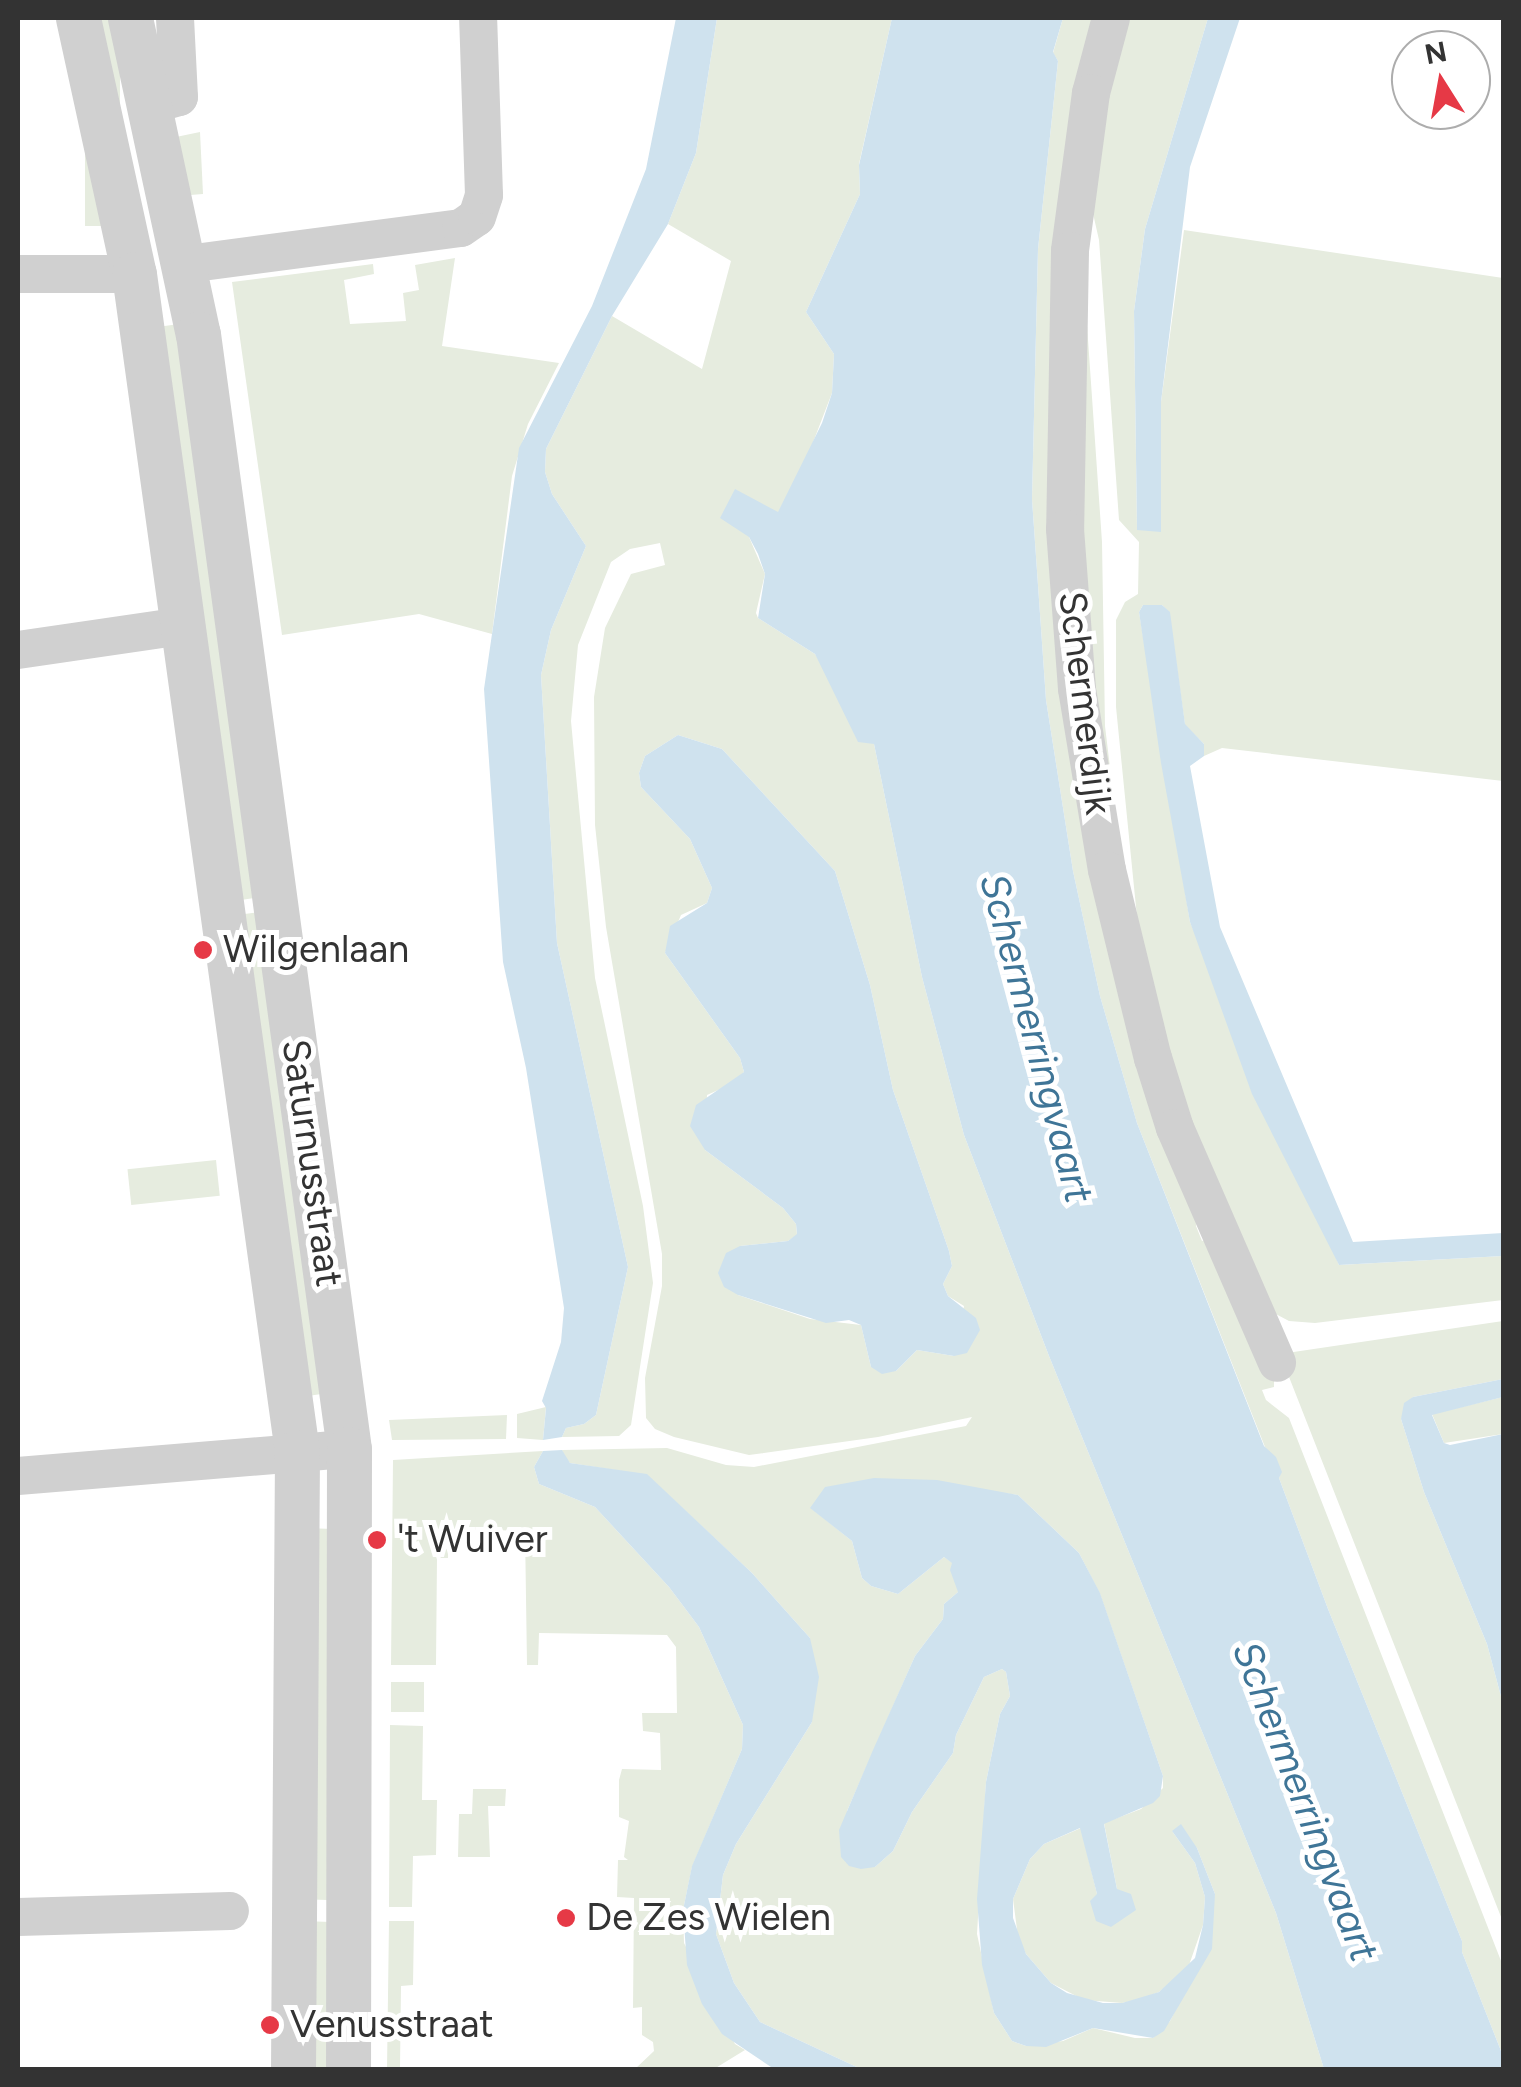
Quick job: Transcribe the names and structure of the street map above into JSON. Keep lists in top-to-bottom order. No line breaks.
{"streets":{"street":["Schermerdijk","Saturnusstraat"]},"water":["Schermerringvaart"],"places":["Wilgenlaan","'t Wuiver","De Zes Wielen","Venusstraat"],"north":"top"}
